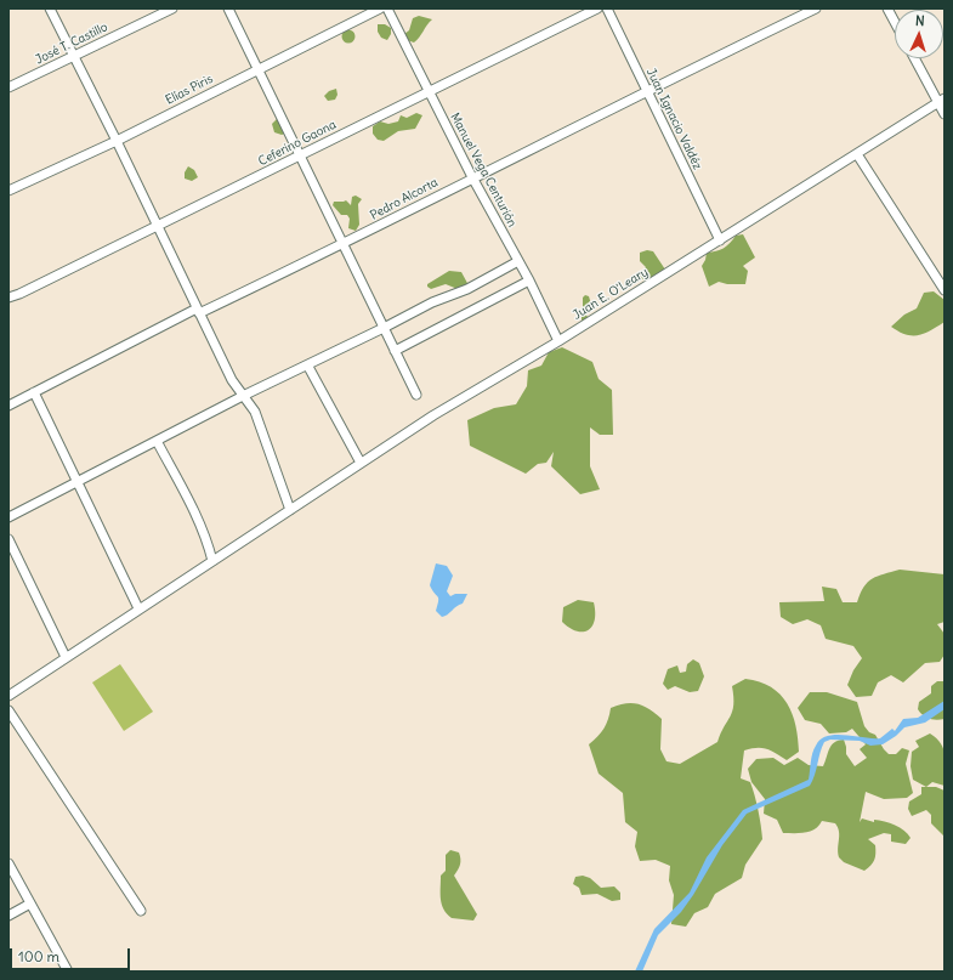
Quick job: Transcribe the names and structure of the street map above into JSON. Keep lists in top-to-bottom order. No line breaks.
{"streets":{"street":["José T. Castillo","Elías Piris","Juan Ignacio Valdéz","Ceferino Gaona","Manuel Vega Centurión","Pedro Alcorta","Juan E. O'Leary"]},"crossings":[["Juan Ignacio Valdéz","Pedro Alcorta"],["Juan Ignacio Valdéz","Juan E. O'Leary"],["Ceferino Gaona","Manuel Vega Centurión"],["Manuel Vega Centurión","Pedro Alcorta"],["Manuel Vega Centurión","Juan E. O'Leary"]],"scale_bar":"100 m","north":"top"}
